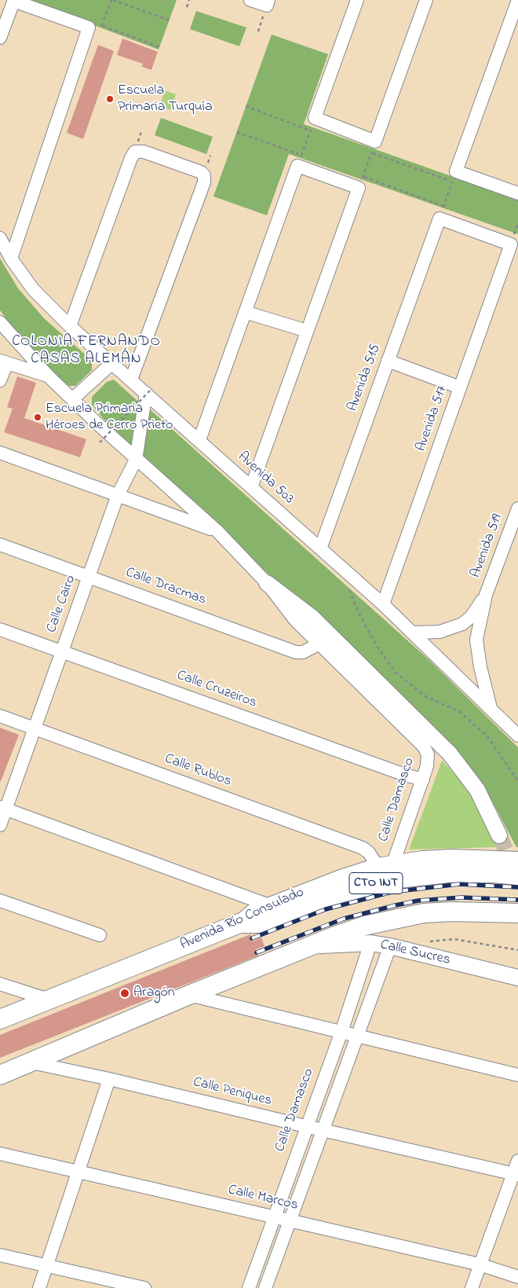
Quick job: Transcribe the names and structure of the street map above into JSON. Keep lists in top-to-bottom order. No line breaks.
{"streets":{"highway":["CTO INT","Avenida Río Consulado"],"main road":["Calle Sucres"],"street":["Avenida 515","Avenida 517","Avenida 503","Avenida 519","Calle Dracmas","Calle Cairo","Calle Cruzeiros","Calle Rublos","Calle Damasco","Calle Peniques","Calle Marcos"]},"crossings":[["Avenida 515","Avenida 517"],["Avenida 515","Avenida 503"],["Avenida 517","Avenida 503"],["Avenida 503","Avenida 519"],["Avenida 503","Calle Cairo"],["Calle Dracmas","Calle Cairo"],["Calle Dracmas","Calle Damasco"],["Calle Cairo","Calle Cruzeiros"],["Calle Cairo","Calle Rublos"],["Calle Cruzeiros","Calle Damasco"],["Calle Rublos","Calle Damasco"],["Calle Rublos","Avenida Río Consulado"],["Calle Damasco","Avenida Río Consulado"],["Calle Damasco","Calle Sucres"],["Calle Damasco","Calle Peniques"],["Calle Damasco","Calle Marcos"],["CTO INT","Avenida Río Consulado"]],"districts":["COLONIA FERNANDO CASAS ALEMÁN"],"places":["Escuela Primaria Turquía","Escuela Primaria Héroes de Cerro Prieto","Aragón"]}
